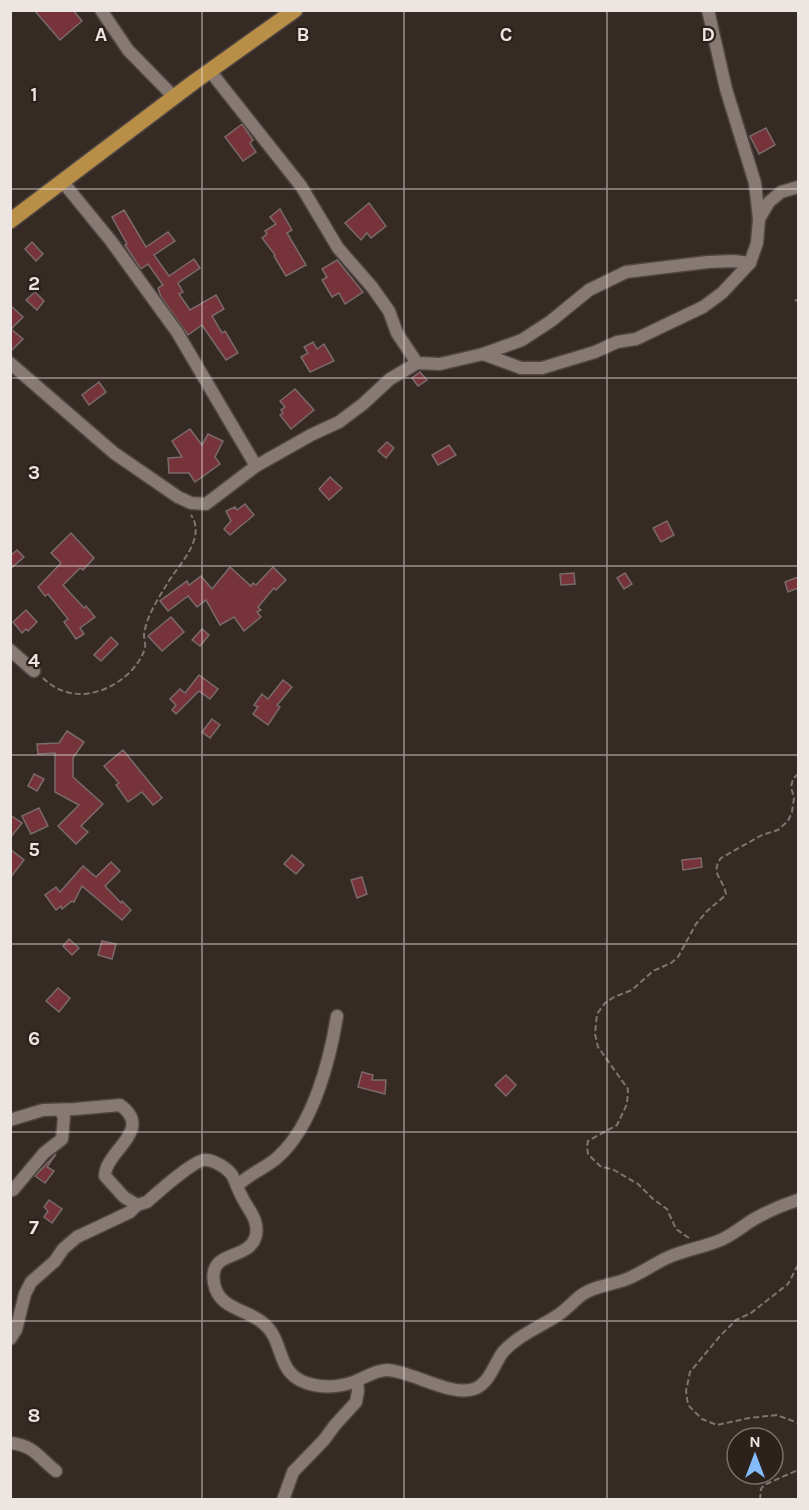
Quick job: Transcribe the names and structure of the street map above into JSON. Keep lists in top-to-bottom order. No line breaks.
{"north":"top","grid":{"columns":["A","B","C","D"],"rows":["1","2","3","4","5","6","7","8"]}}
